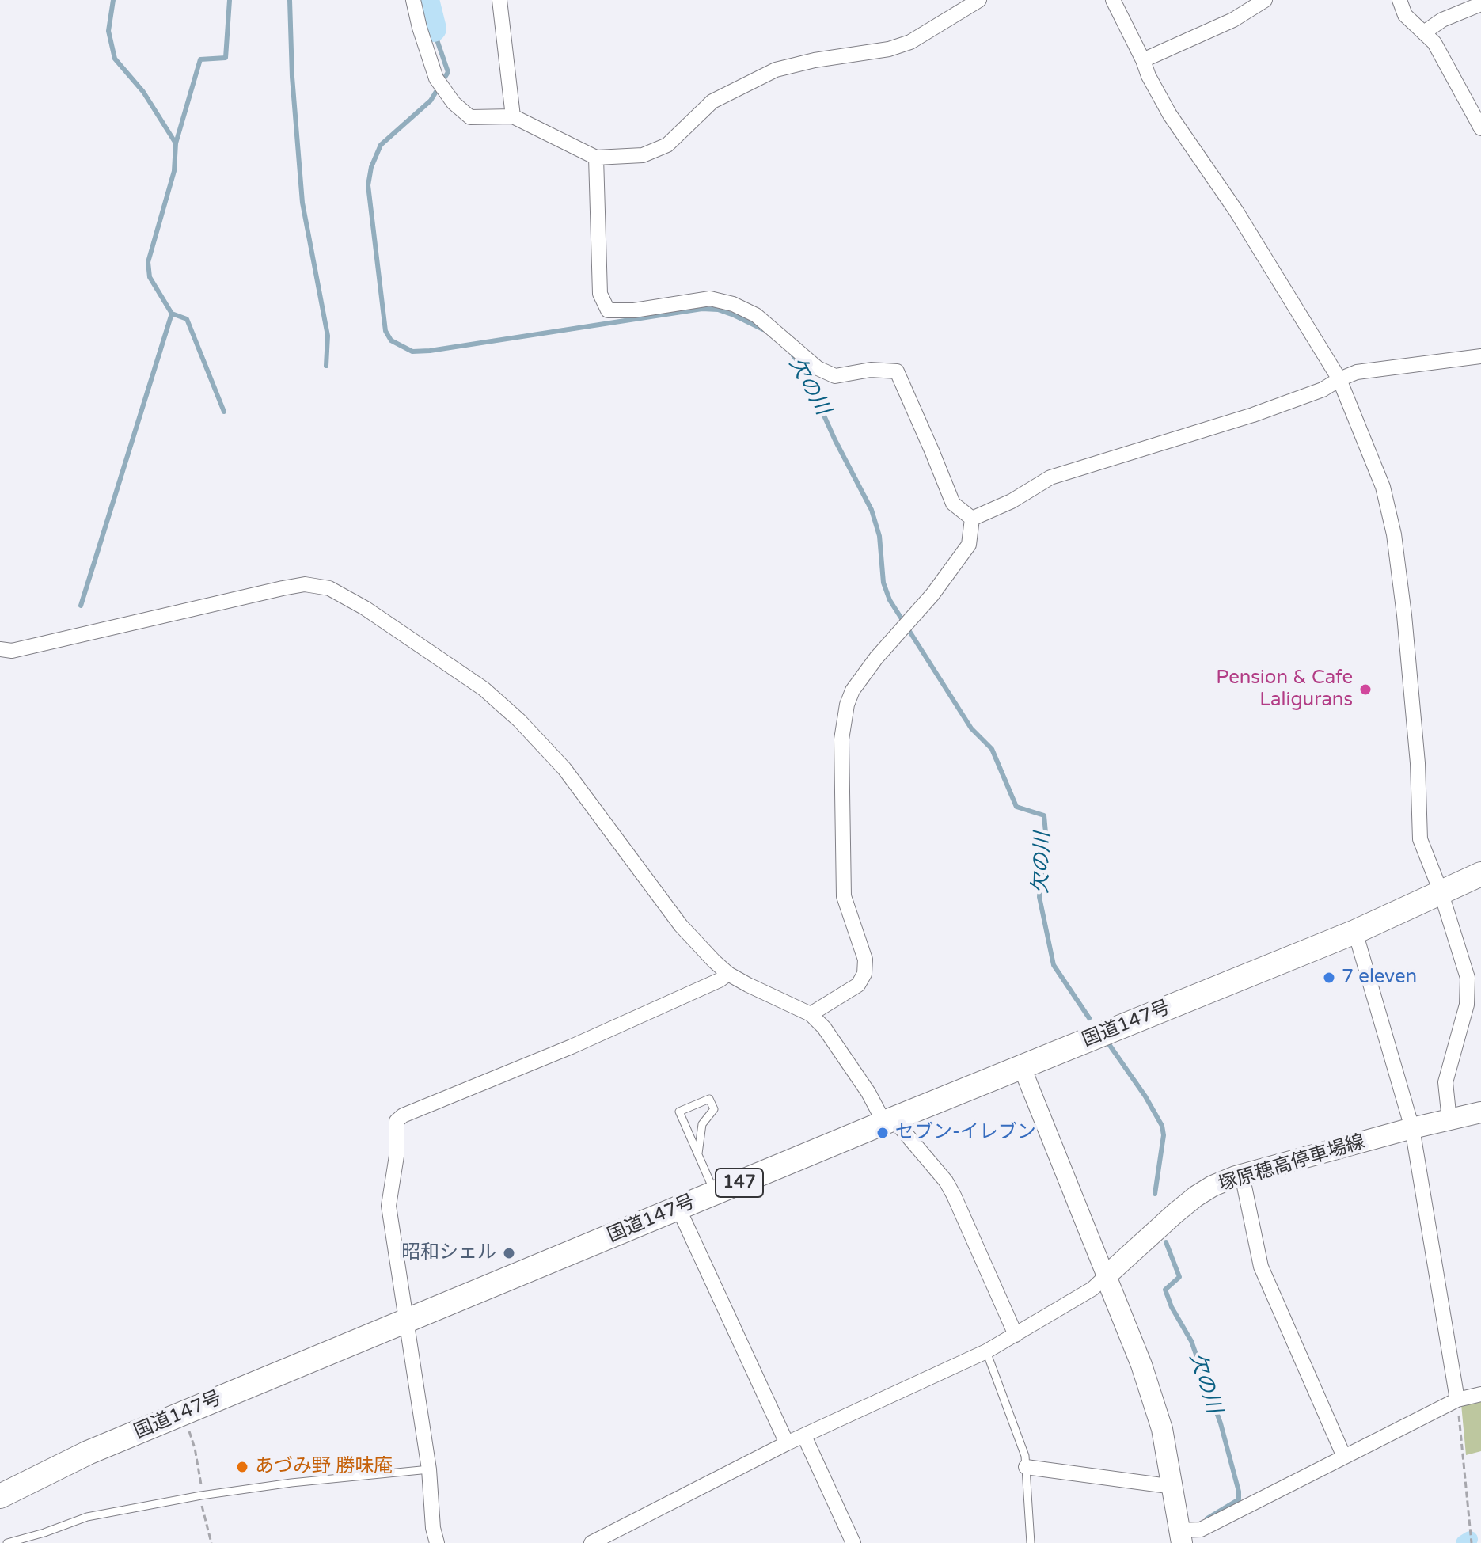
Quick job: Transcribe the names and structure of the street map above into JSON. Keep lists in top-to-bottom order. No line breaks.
{"streets":{"highway":["国道147号","147"],"main road":["塚原穂高停車場線"]},"water":["欠の川"],"places":["Pension & Cafe Laligurans","7 eleven","セブン-イレブン","昭和シェル","あづみ野 勝味庵"]}
